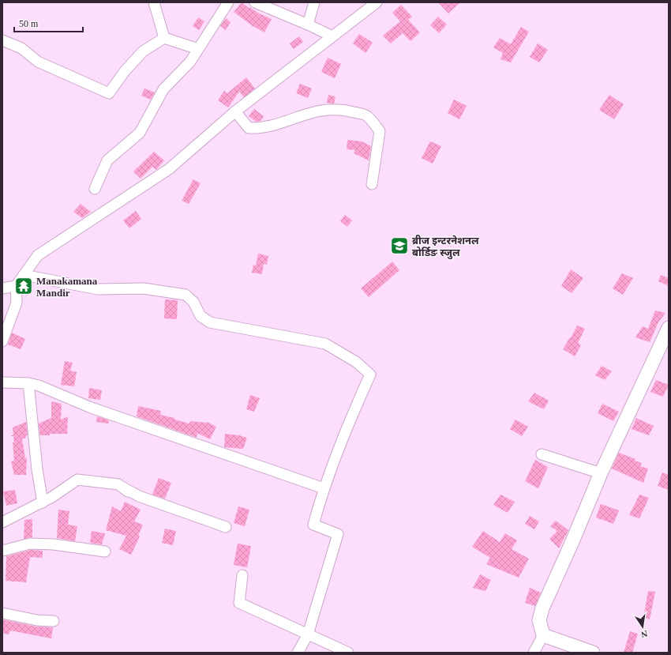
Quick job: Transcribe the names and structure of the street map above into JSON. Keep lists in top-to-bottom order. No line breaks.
{"places":{"school or university":["ब्रीज इन्टरनेशनल बोर्डिङ स्जुल"],"temple":["Manakamana Mandir"]},"scale_bar":"50 m","north":"bottom"}
